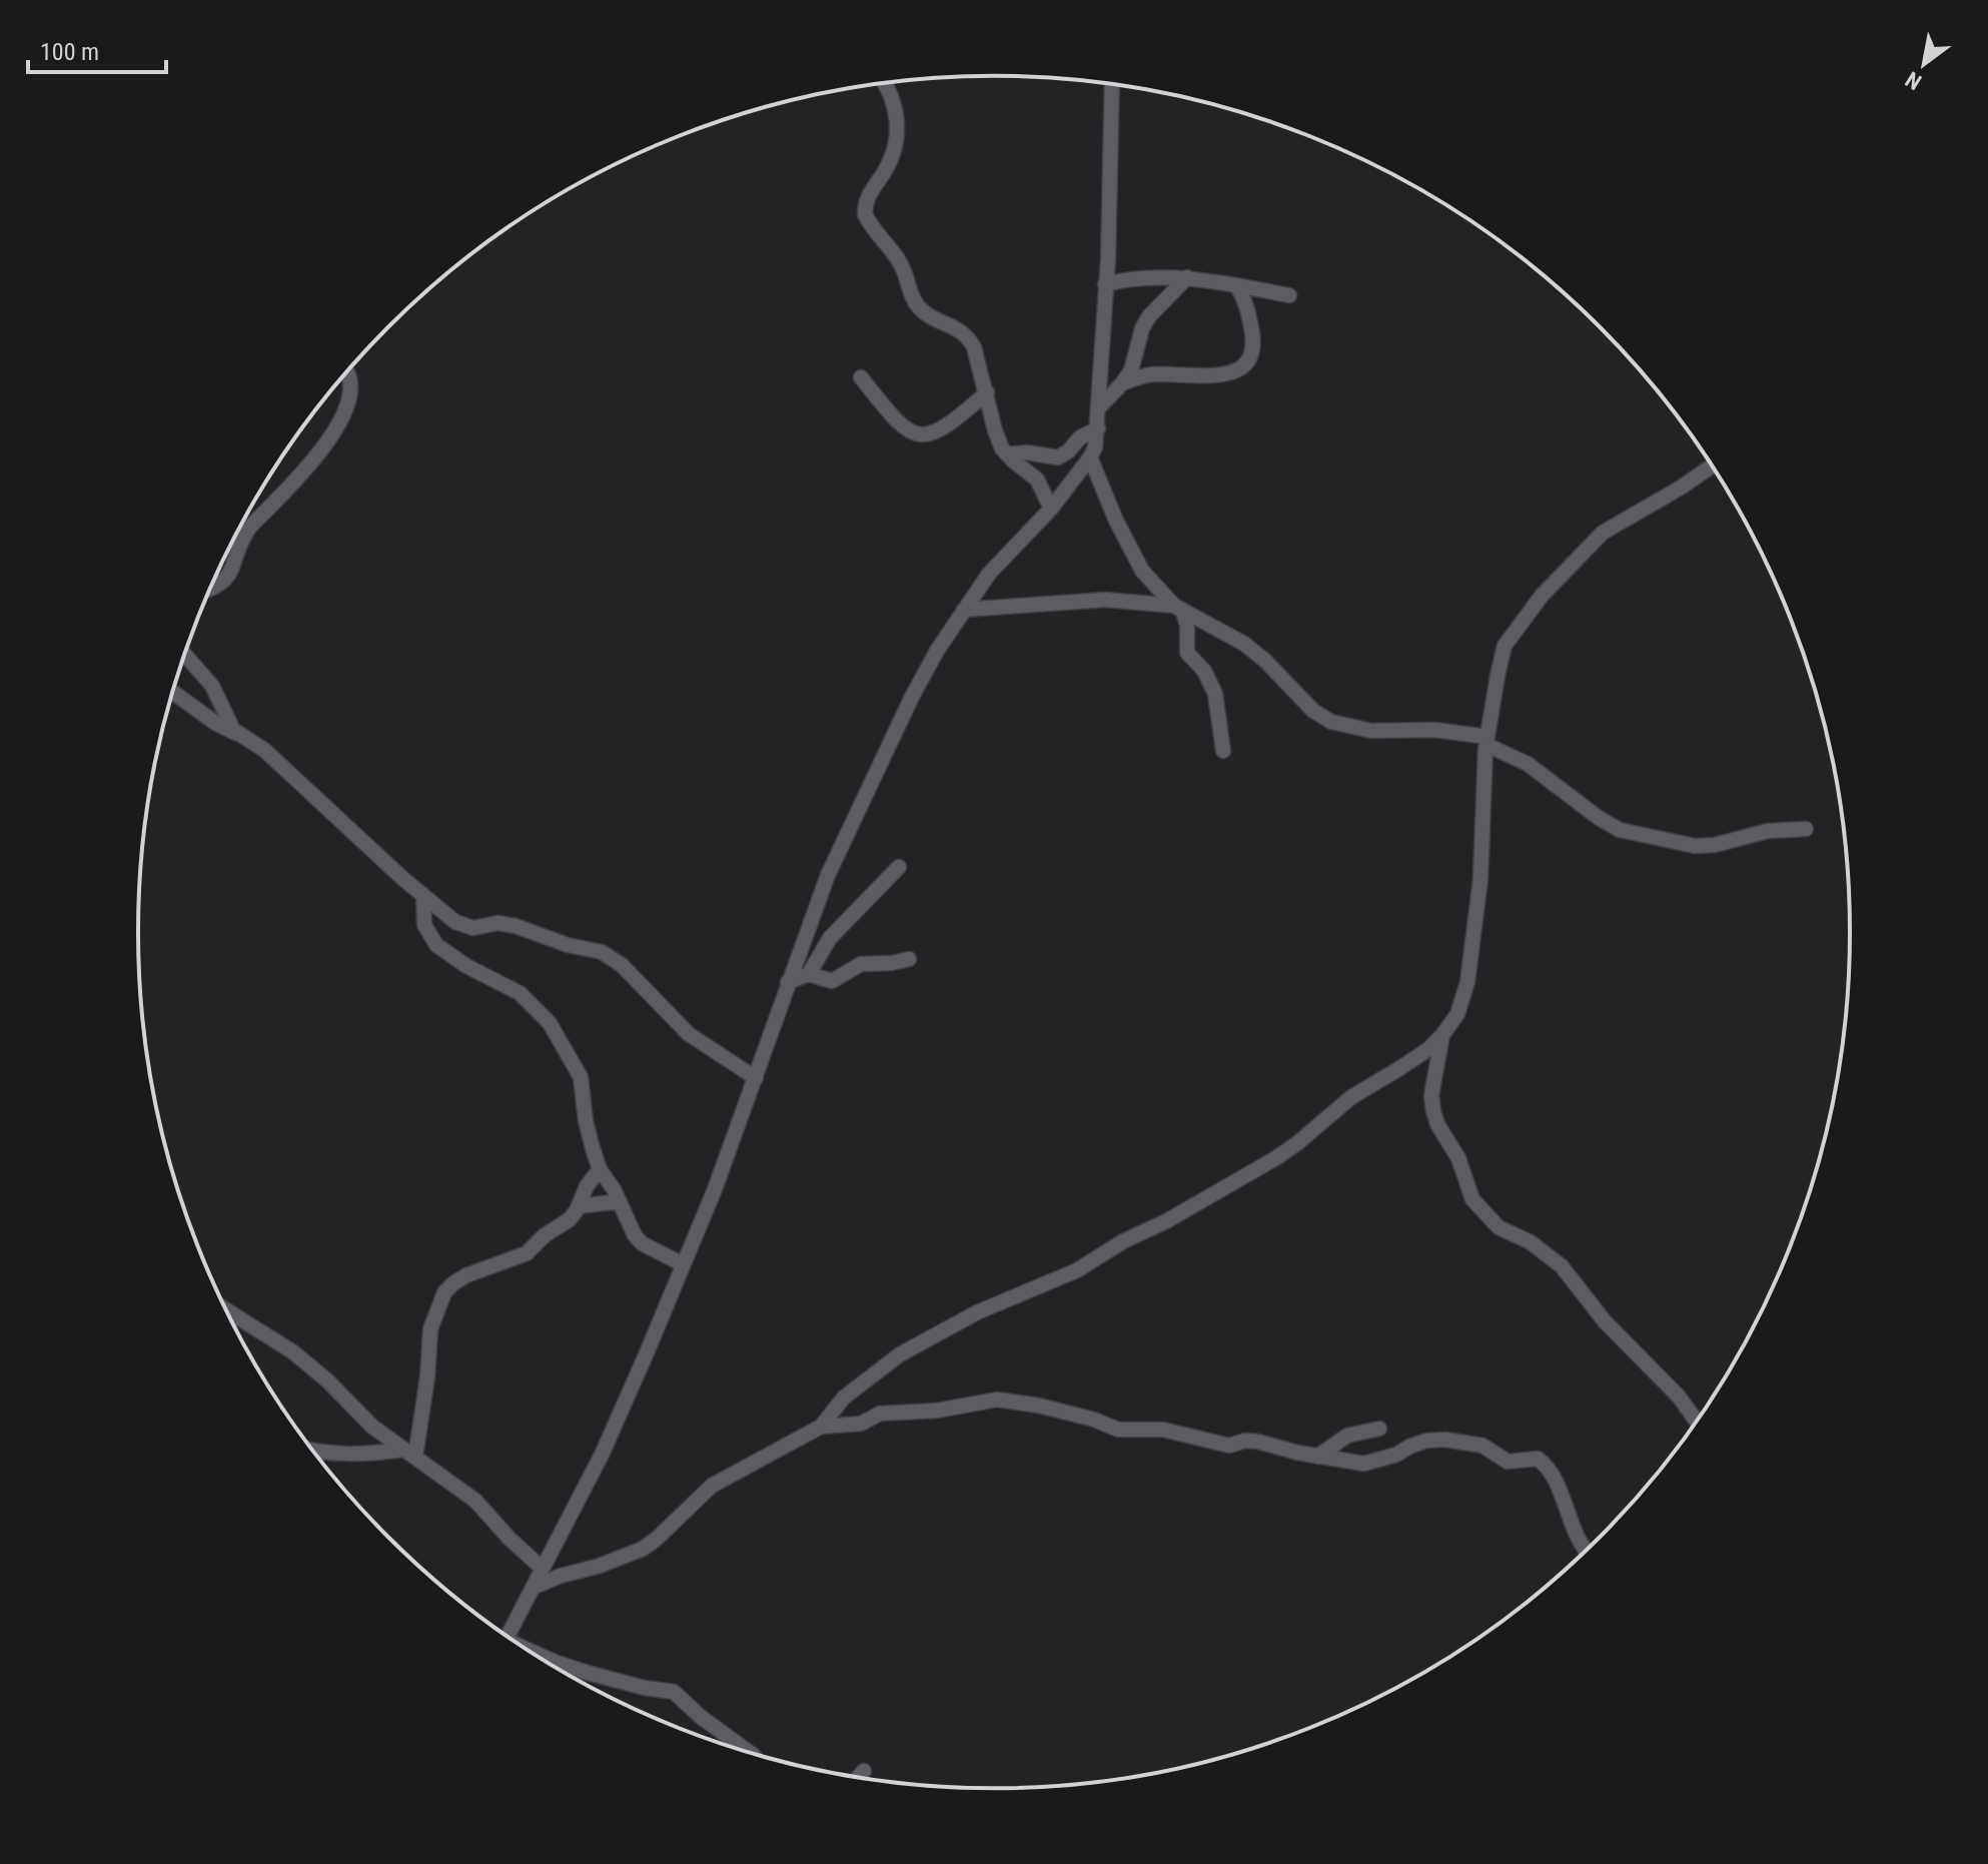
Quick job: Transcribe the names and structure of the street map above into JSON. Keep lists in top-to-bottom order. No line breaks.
{"scale_bar":"100 m","north":"bottom left"}
